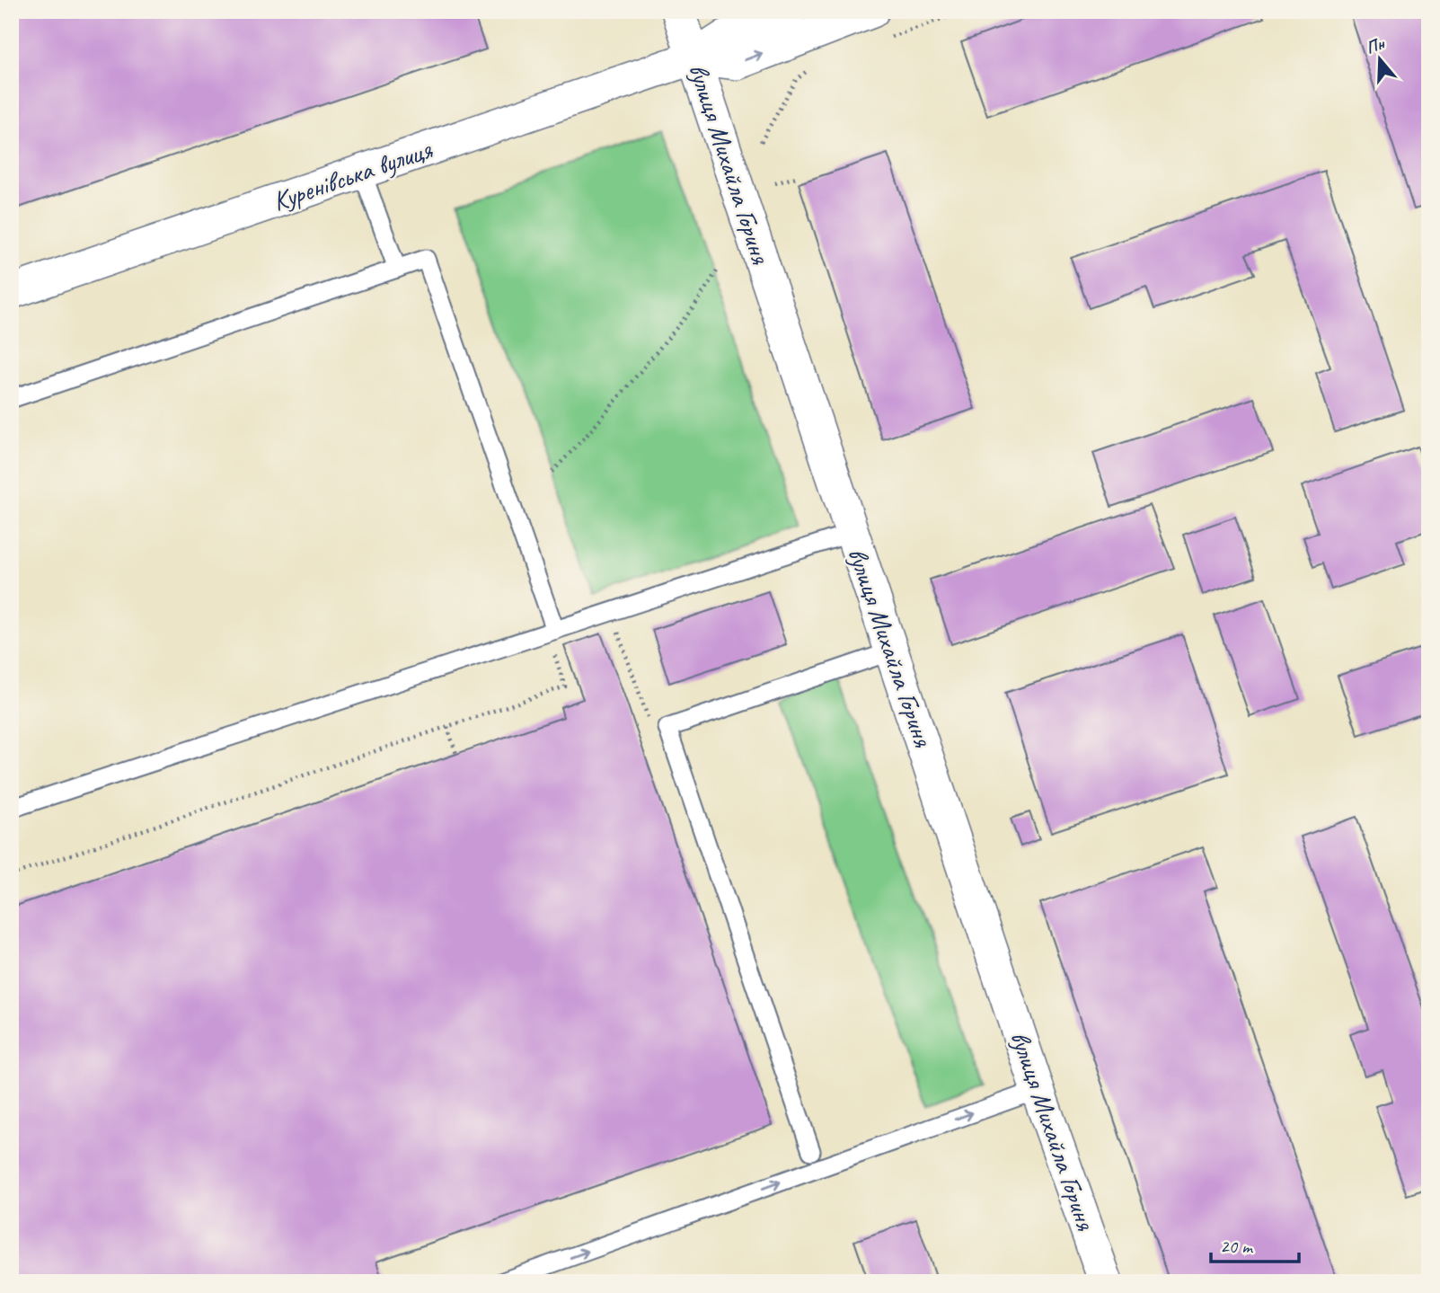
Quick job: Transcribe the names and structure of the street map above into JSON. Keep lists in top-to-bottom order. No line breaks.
{"streets":{"street":["вулиця Михайла Гориня","Куренівська вулиця"]},"crossings":[["вулиця Михайла Гориня","Куренівська вулиця"]],"scale_bar":"20 m","north":"top"}
